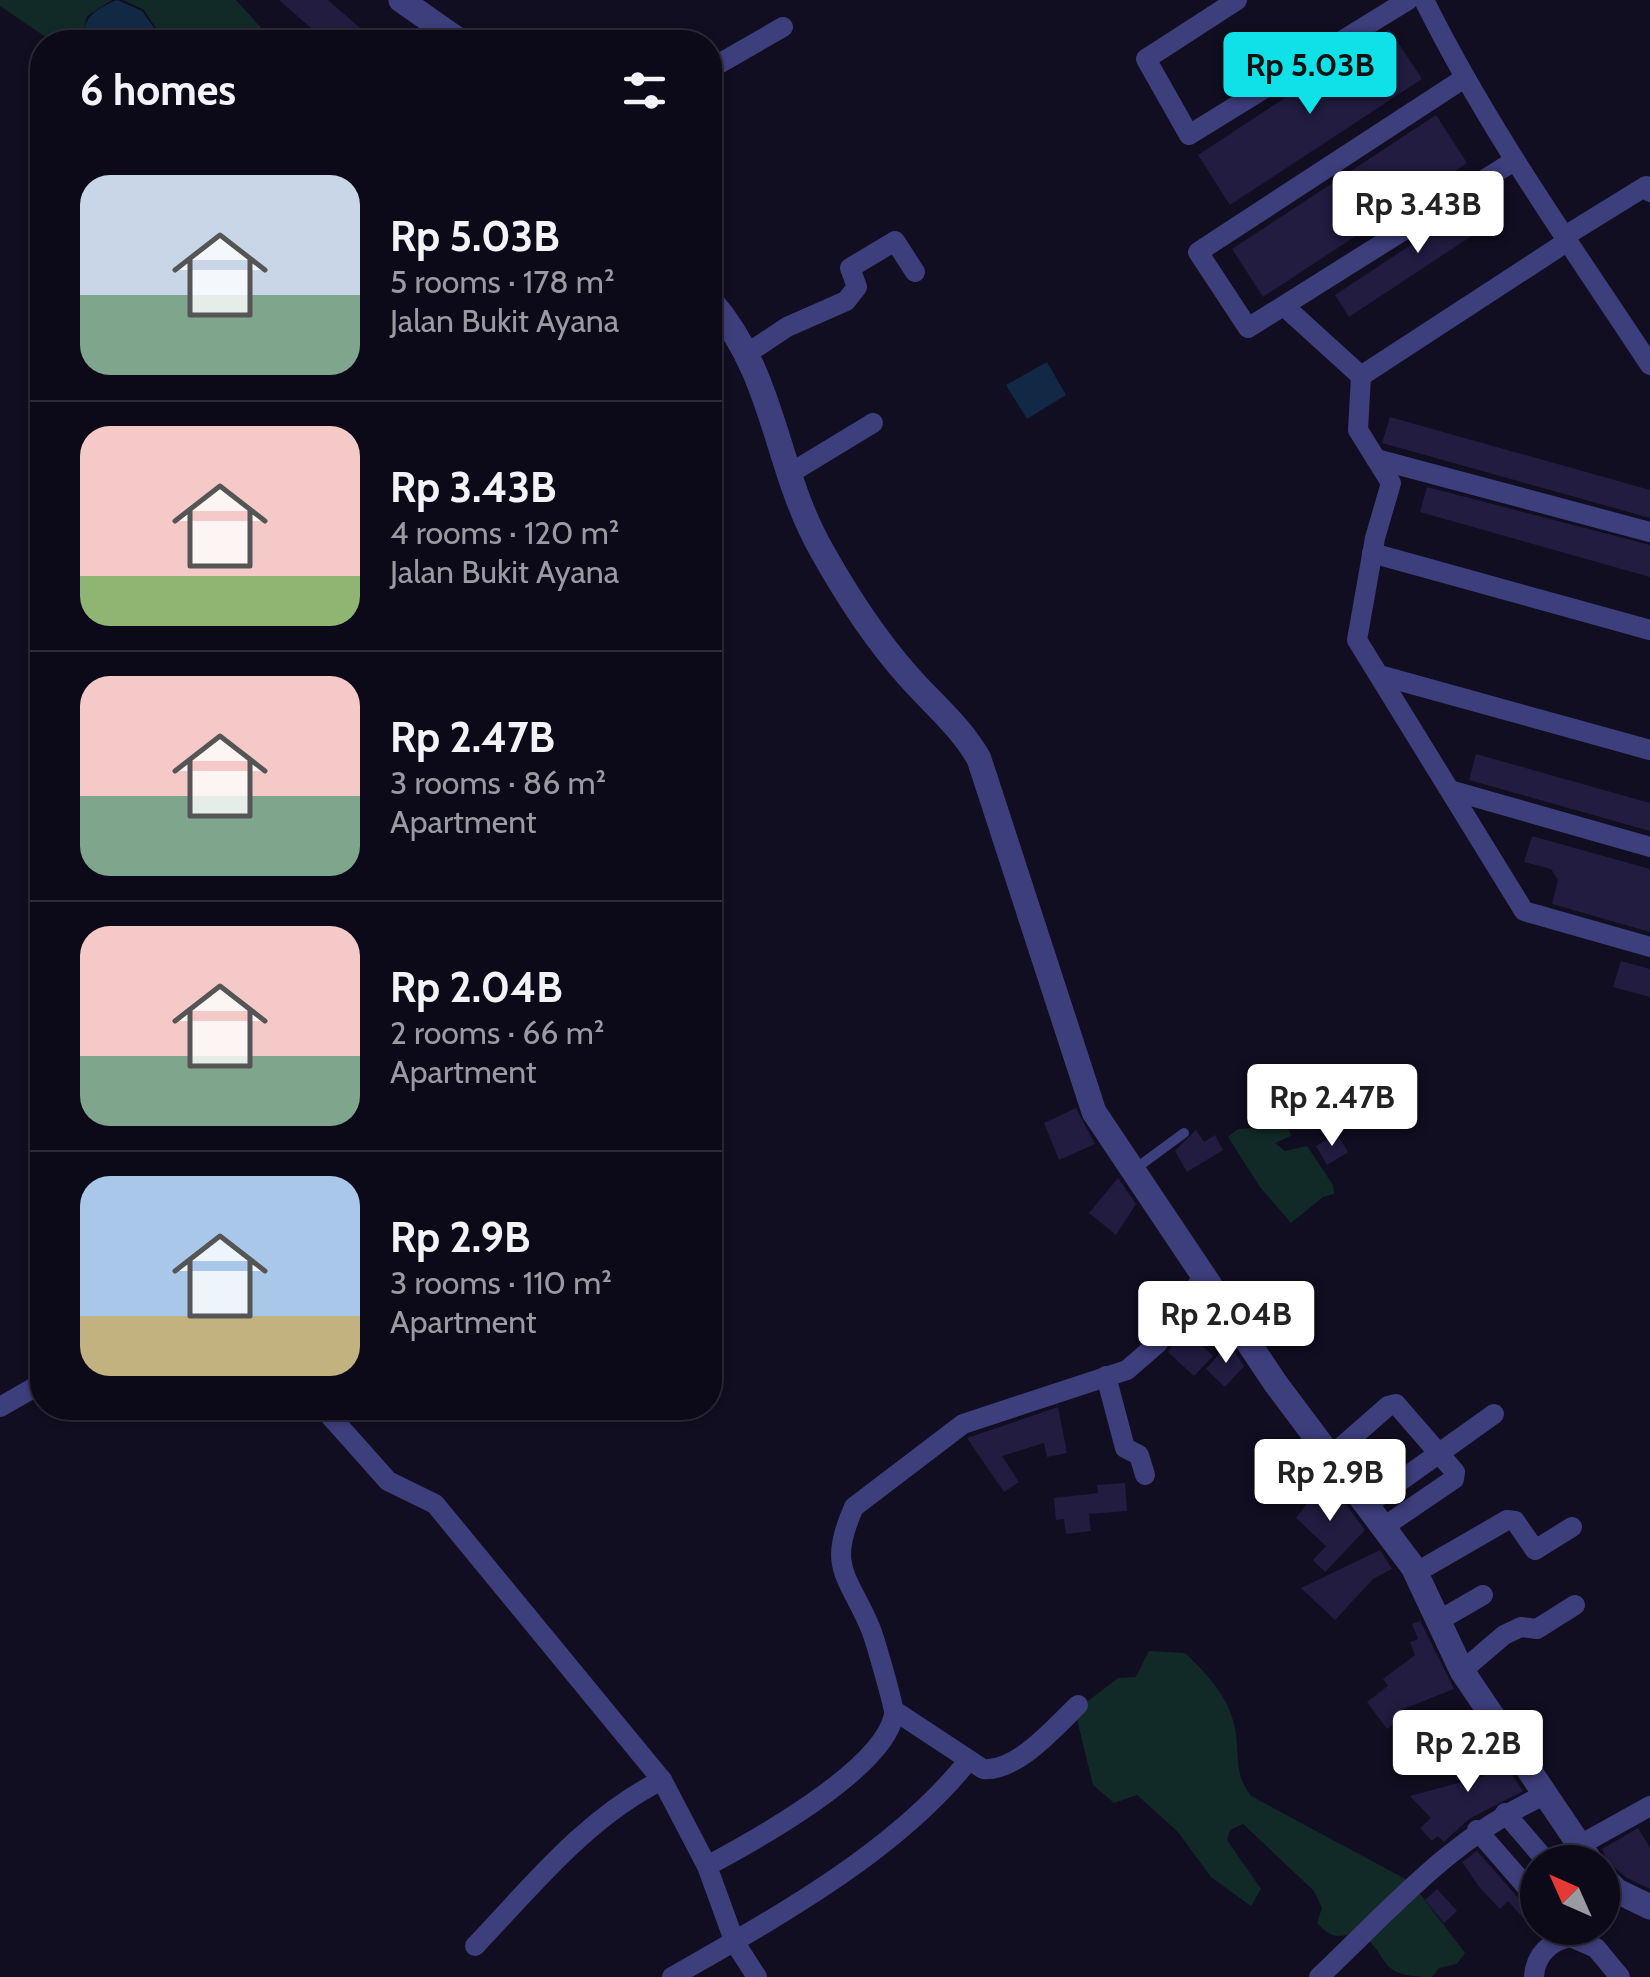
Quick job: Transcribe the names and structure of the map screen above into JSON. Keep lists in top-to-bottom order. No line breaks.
{"north":"top left","page":{"heading":"6 homes","price":["Rp 5.03B","Rp 3.43B","Rp 2.47B","Rp 2.04B","Rp 2.9B","Rp 2.2B"],"list":[{"name":"Rp 5.03B","note":"5 rooms · 178 m² · Jalan Bukit Ayana"},{"name":"Rp 3.43B","note":"4 rooms · 120 m² · Jalan Bukit Ayana"},{"name":"Rp 2.47B","note":"3 rooms · 86 m² · Apartment"},{"name":"Rp 2.04B","note":"2 rooms · 66 m² · Apartment"},{"name":"Rp 2.9B","note":"3 rooms · 110 m² · Apartment"}]}}
